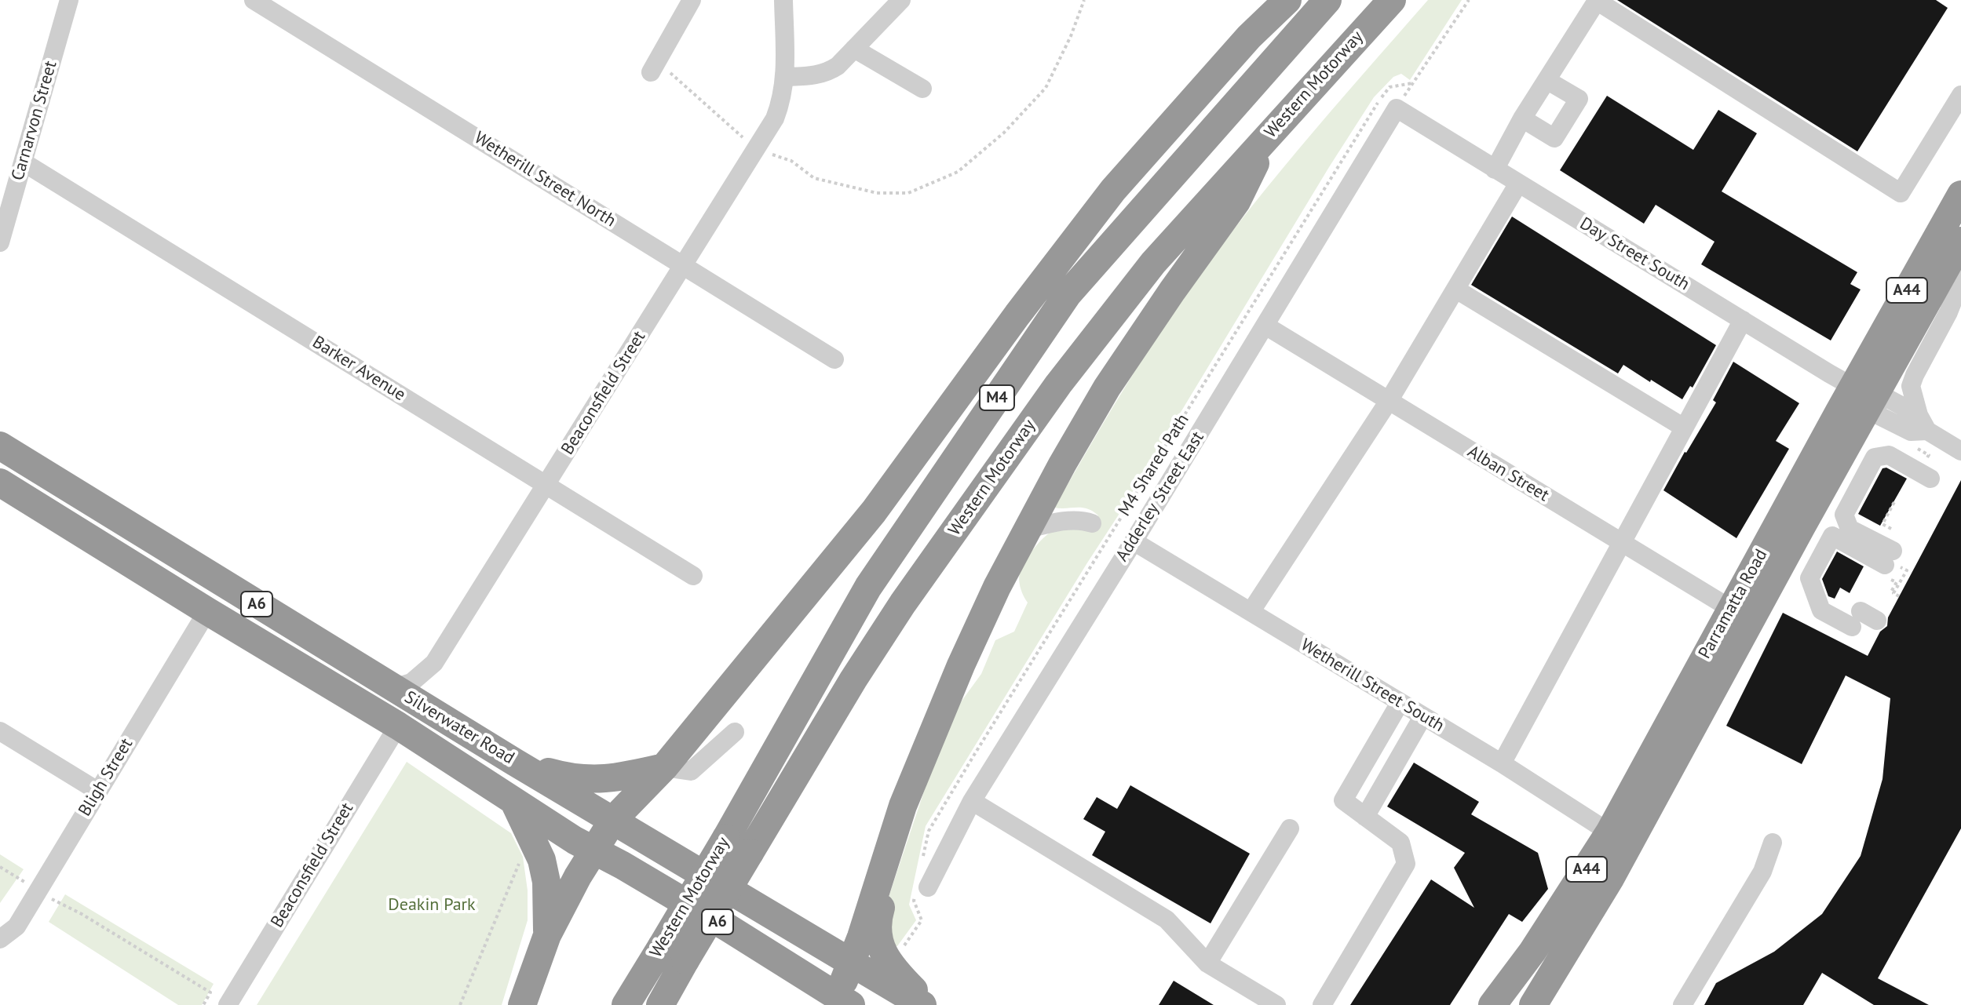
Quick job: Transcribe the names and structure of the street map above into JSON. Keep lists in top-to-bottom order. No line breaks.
{"streets":{"highway":["Western Motorway","A44","M4","A6","Parramatta Road","Silverwater Road"],"street":["Carnarvon Street","Wetherill Street North","Day Street South","Barker Avenue","Beaconsfield Street","Alban Street","Adderley Street East","Wetherill Street South","Bligh Street"],"path":["M4 Shared Path"]},"crossings":[["Carnarvon Street","Barker Avenue"],["Wetherill Street North","Beaconsfield Street"],["Day Street South","Adderley Street East"],["Day Street South","Parramatta Road"],["Barker Avenue","Beaconsfield Street"],["Beaconsfield Street","Silverwater Road"],["Alban Street","Adderley Street East"],["Alban Street","Parramatta Road"],["Adderley Street East","Wetherill Street South"],["Parramatta Road","Wetherill Street South"],["Silverwater Road","Bligh Street"]],"parks":["Deakin Park"]}
